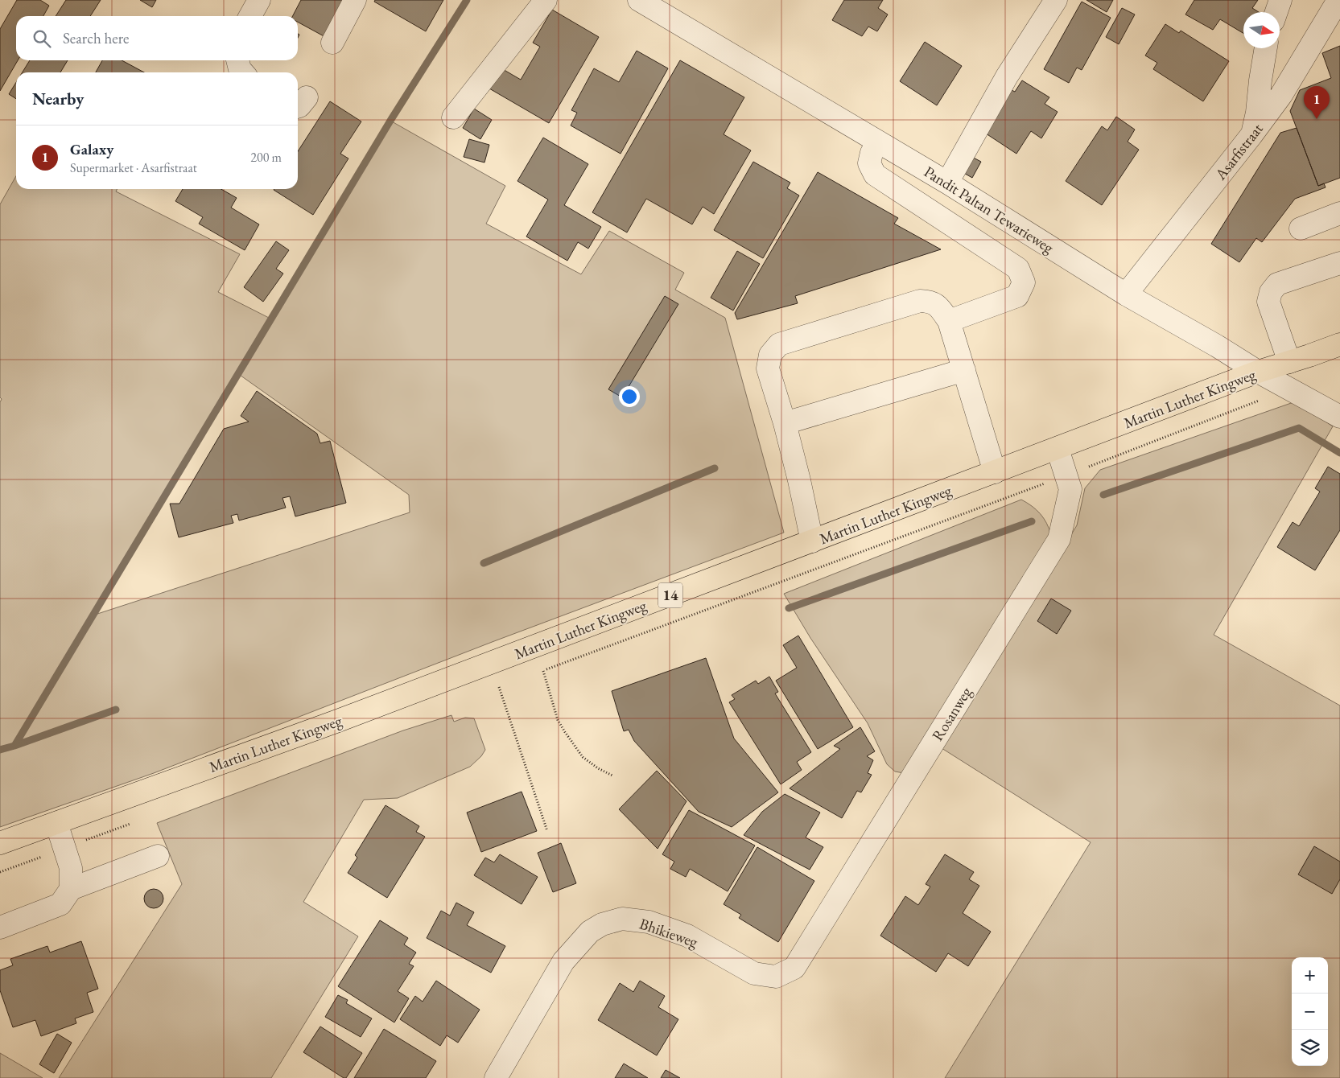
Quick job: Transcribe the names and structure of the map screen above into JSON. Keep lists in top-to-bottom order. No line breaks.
{"streets":{"main road":["Martin Luther Kingweg","14"],"street":["Asarfistraat","Pandit Paltan Tewarieweg","Rosanweg","Bhikieweg"]},"crossings":[["Asarfistraat","Pandit Paltan Tewarieweg"],["Pandit Paltan Tewarieweg","Martin Luther Kingweg"],["Martin Luther Kingweg","Rosanweg"],["Rosanweg","Bhikieweg"]],"north":"right","page":{"search":"Search here","heading":"Nearby","pins":"1","list":[{"mark":"1","name":"Galaxy","note":"Supermarket · Asarfistraat","value":"200 m"}],"map_buttons":["+","−"]}}
